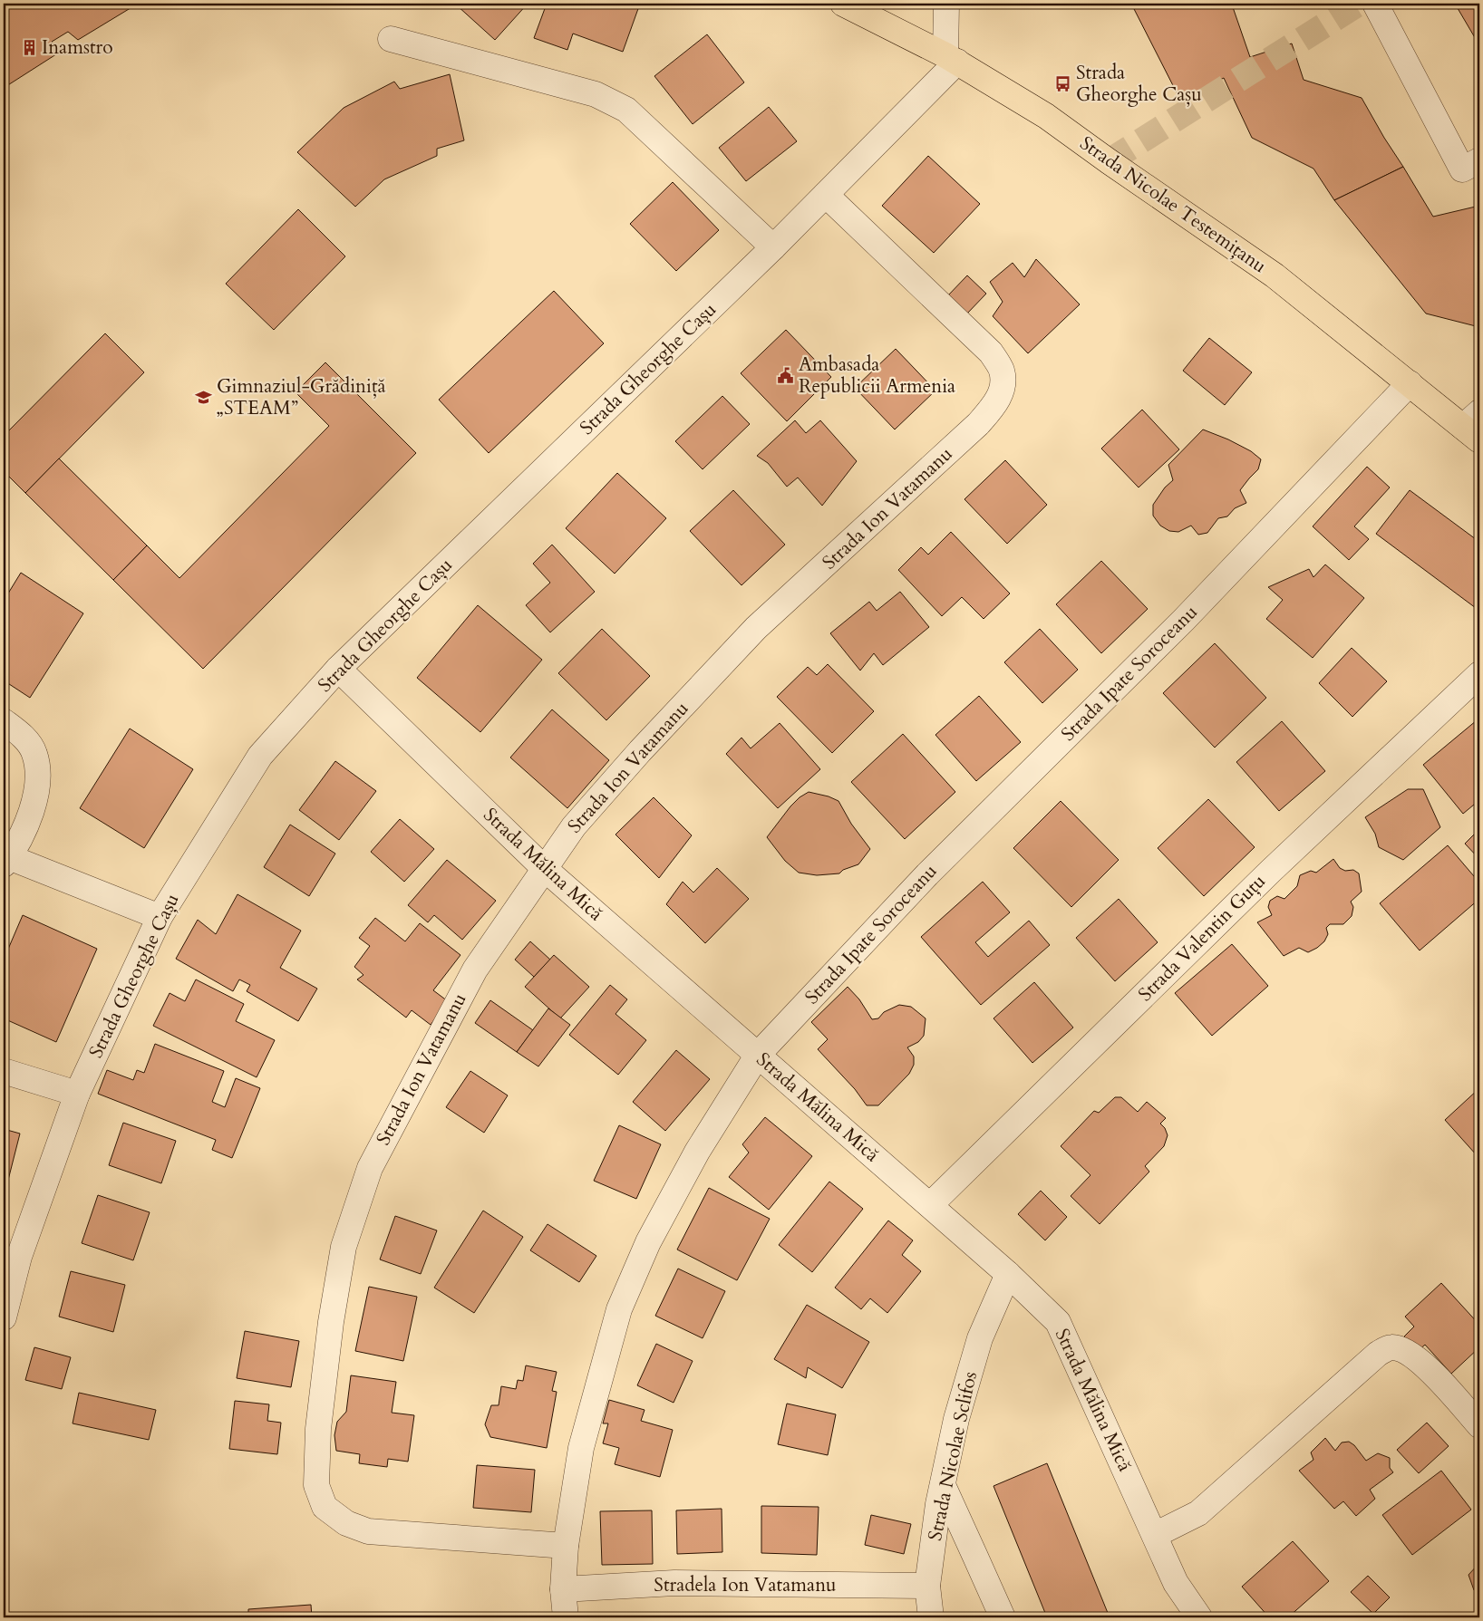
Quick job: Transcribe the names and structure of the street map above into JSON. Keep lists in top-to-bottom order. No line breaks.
{"streets":{"main road":["Strada Nicolae Testemițanu"],"street":["Strada Gheorghe Cașu","Strada Ion Vatamanu","Strada Ipate Soroceanu","Strada Mălina Mică","Strada Valentin Guțu","Strada Nicolae Sclifos","Stradela Ion Vatamanu"]},"crossings":[["Strada Nicolae Testemițanu","Strada Gheorghe Cașu"],["Strada Nicolae Testemițanu","Strada Ipate Soroceanu"],["Strada Gheorghe Cașu","Strada Ion Vatamanu"],["Strada Gheorghe Cașu","Strada Mălina Mică"],["Strada Ion Vatamanu","Strada Ipate Soroceanu"],["Strada Ion Vatamanu","Strada Mălina Mică"],["Strada Ipate Soroceanu","Strada Mălina Mică"],["Strada Ipate Soroceanu","Stradela Ion Vatamanu"],["Strada Mălina Mică","Strada Valentin Guțu"],["Strada Mălina Mică","Strada Nicolae Sclifos"],["Strada Nicolae Sclifos","Stradela Ion Vatamanu"]],"places":{"building":["Inamstro"],"bus stop":["Strada Gheorghe Cașu"],"public building":["Ambasada Republicii Armenia"],"school or university":["Gimnaziul-Grădiniță „STEAM”"]}}
